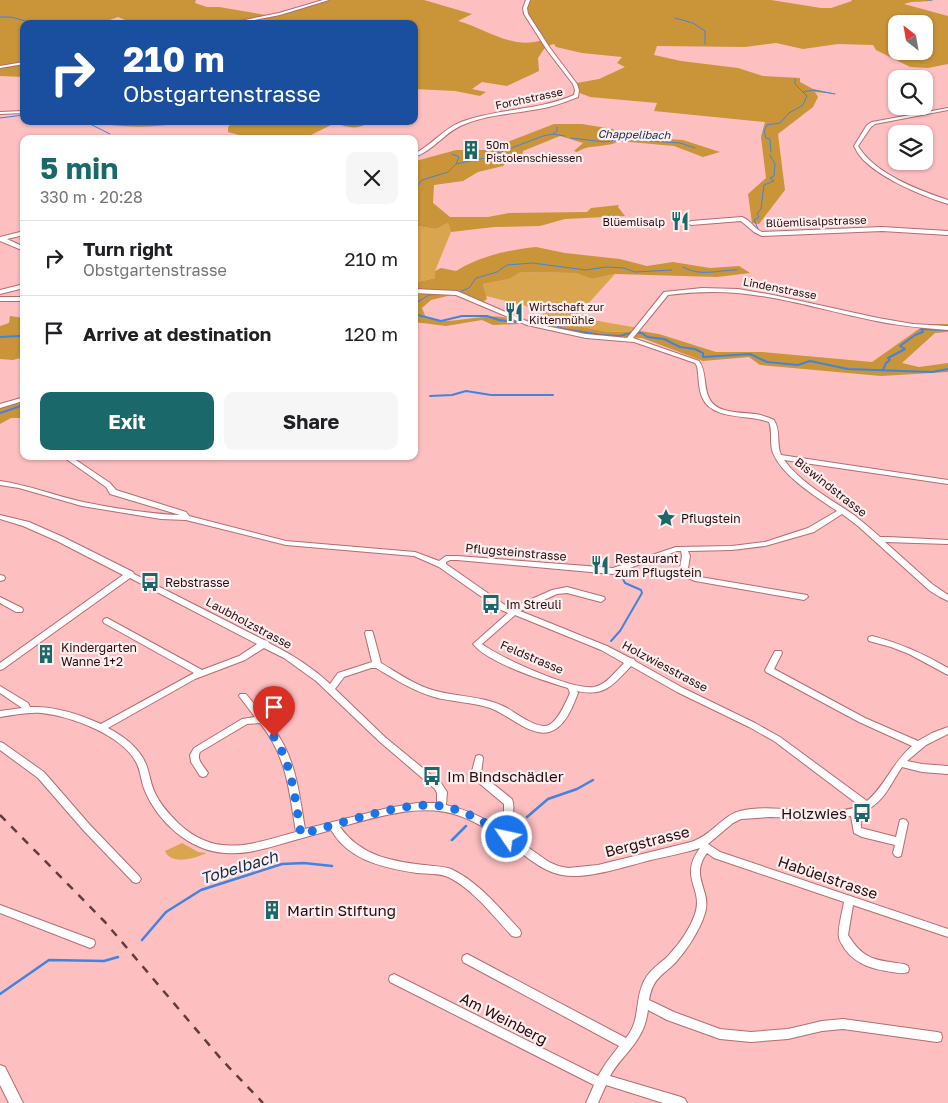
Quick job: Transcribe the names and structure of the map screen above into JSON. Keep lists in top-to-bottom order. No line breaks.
{"streets":{"street":["Forchstrasse","Blüemlisalpstrasse","Lindenstrasse","Biswindstrasse","Pflugsteinstrasse","Laubholzstrasse","Feldstrasse","Holzwiesstrasse","Bergstrasse","Habüelstrasse","Am Weinberg"]},"crossings":[["Lindenstrasse","Biswindstrasse"],["Biswindstrasse","Pflugsteinstrasse"],["Pflugsteinstrasse","Holzwiesstrasse"],["Laubholzstrasse","Bergstrasse"],["Feldstrasse","Holzwiesstrasse"],["Holzwiesstrasse","Bergstrasse"],["Bergstrasse","Habüelstrasse"]],"water":["Chappelibach","Tobelbach"],"places":{"building":["50m Pistolenschiessen","Kindergarten Wanne 1+2","Martin Stiftung"],"restaurant":["Blüemlisalp","Wirtschaft zur Kittenmühle","Restaurant zum Pflugstein"],"place":["Pflugstein"],"bus stop":["Rebstrasse","Im Streuli","Im Bindschädler","Holzwies"]},"north":"top left","page":{"turn":["210 m","Obstgartenstrasse"],"heading":["5 min","330 m · 20:28"],"list":[{"name":"Turn right","note":"Obstgartenstrasse","value":"210 m"},{"name":"Arrive at destination","value":"120 m"}],"buttons":["Exit","Share"]}}
